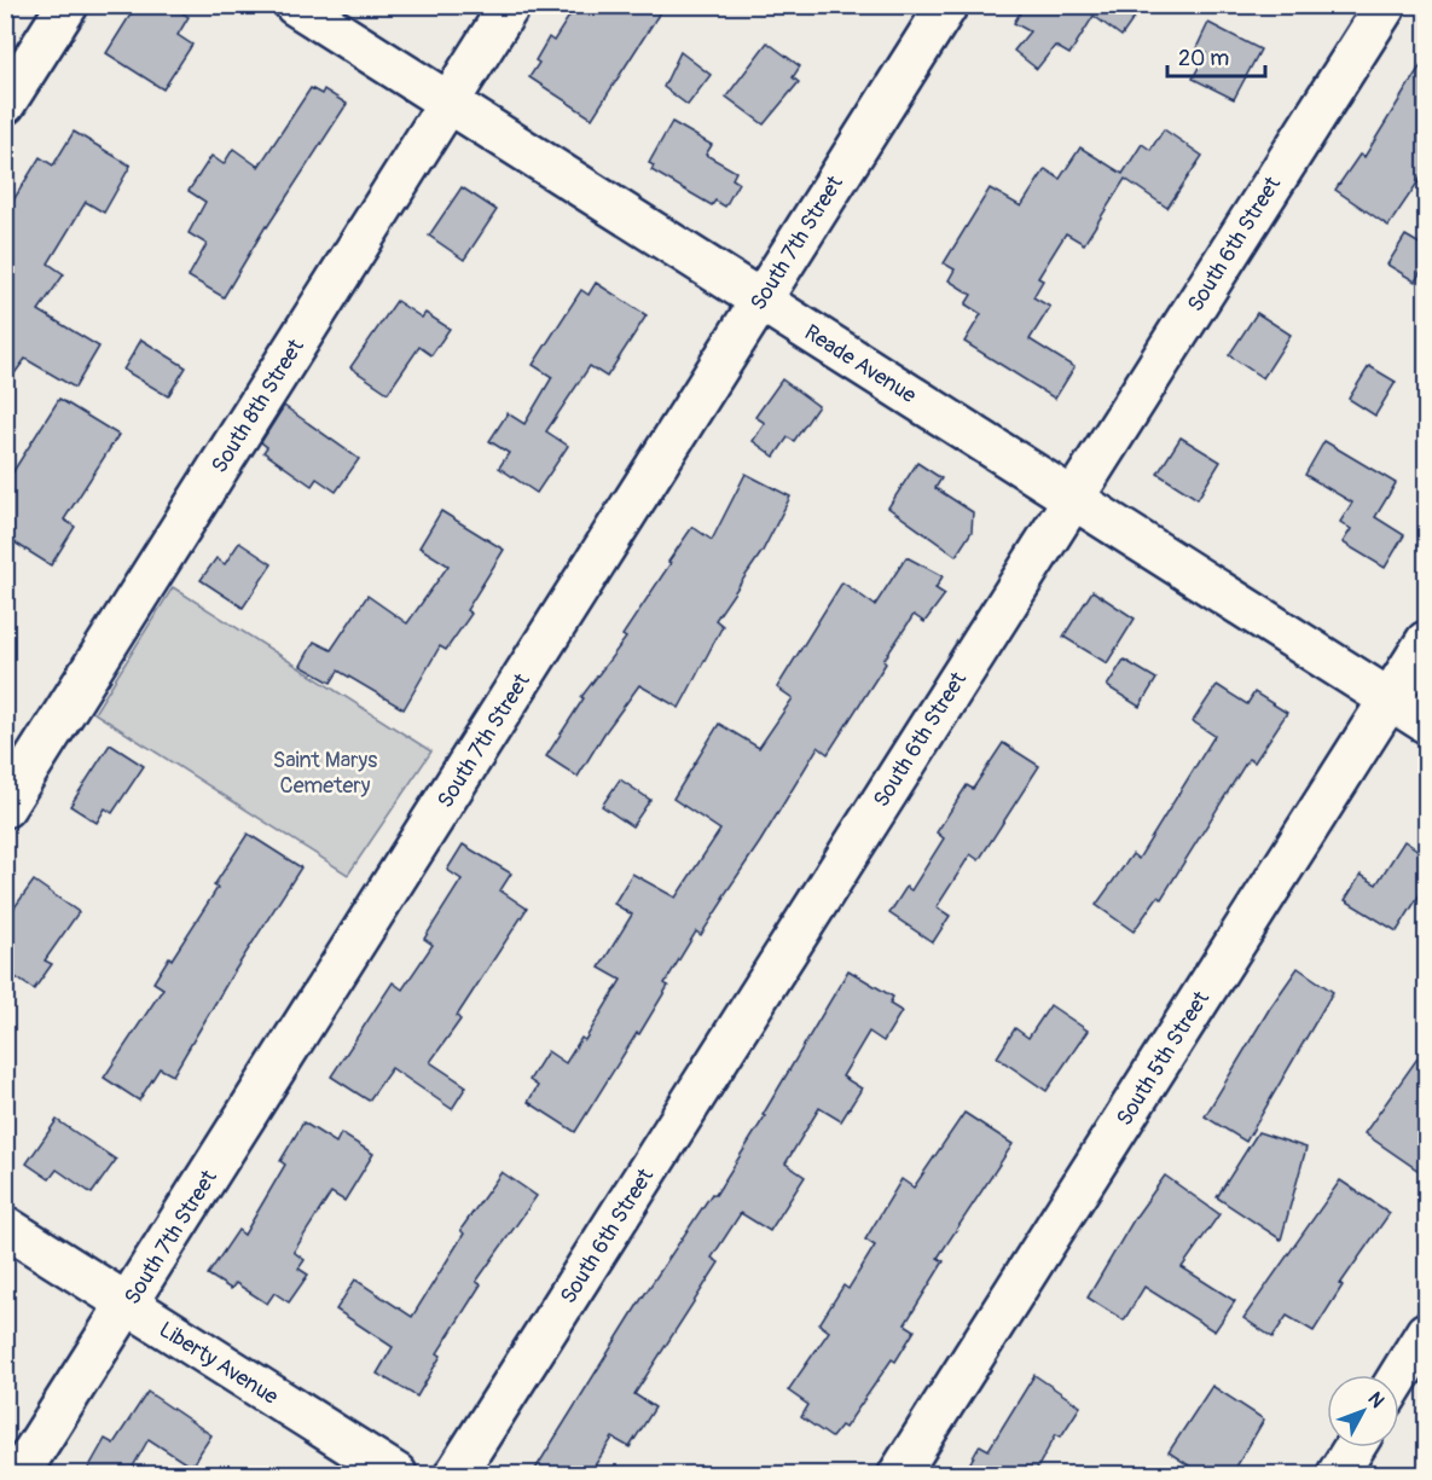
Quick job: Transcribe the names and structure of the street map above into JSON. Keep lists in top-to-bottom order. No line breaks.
{"streets":{"street":["South 7th Street","South 6th Street","Reade Avenue","South 8th Street","South 5th Street","Liberty Avenue"]},"crossings":[["South 7th Street","Reade Avenue"],["South 7th Street","Liberty Avenue"],["South 6th Street","Reade Avenue"],["Reade Avenue","South 8th Street"],["Reade Avenue","South 5th Street"]],"parks":["Saint Marys Cemetery"],"scale_bar":"20 m","north":"top right"}
